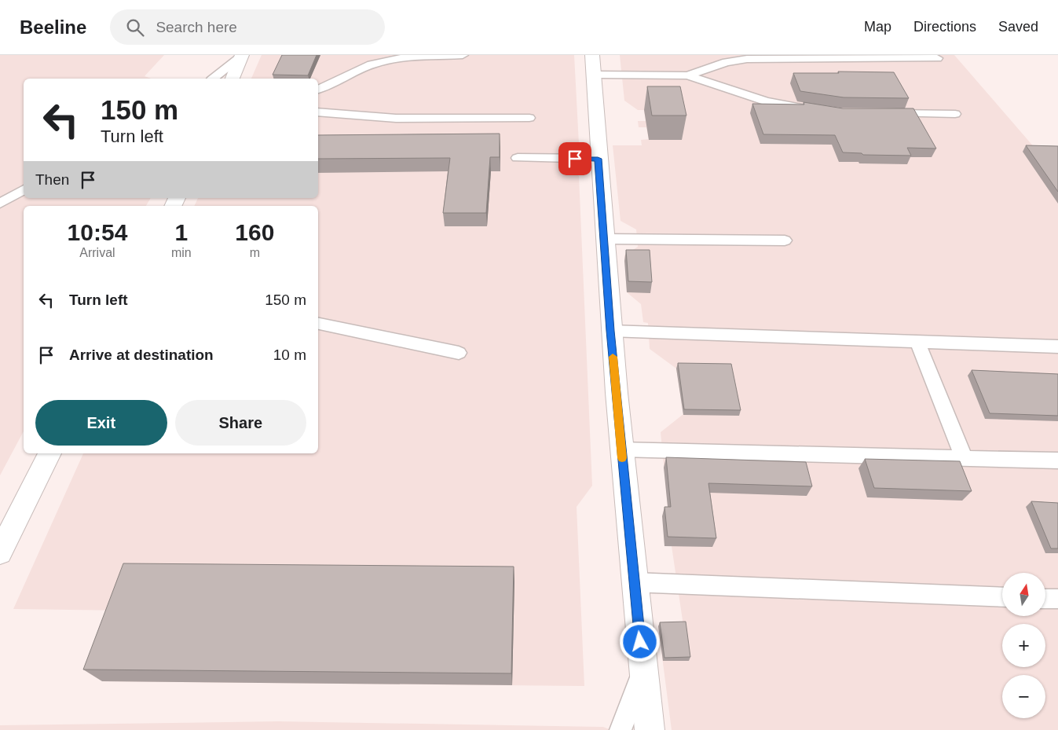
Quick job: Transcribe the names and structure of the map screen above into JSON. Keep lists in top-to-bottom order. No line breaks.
{"north":"top","page":{"header":"Beeline","search":"Search here","nav":["Map","Directions","Saved"],"turn":["150 m","Turn left"],"then":"Then","eta":["10:54","Arrival","1","min","160","m"],"list":[{"name":"Turn left","value":"150 m"},{"name":"Arrive at destination","value":"10 m"}],"buttons":["Exit","Share"],"map_buttons":["+","−"]}}
